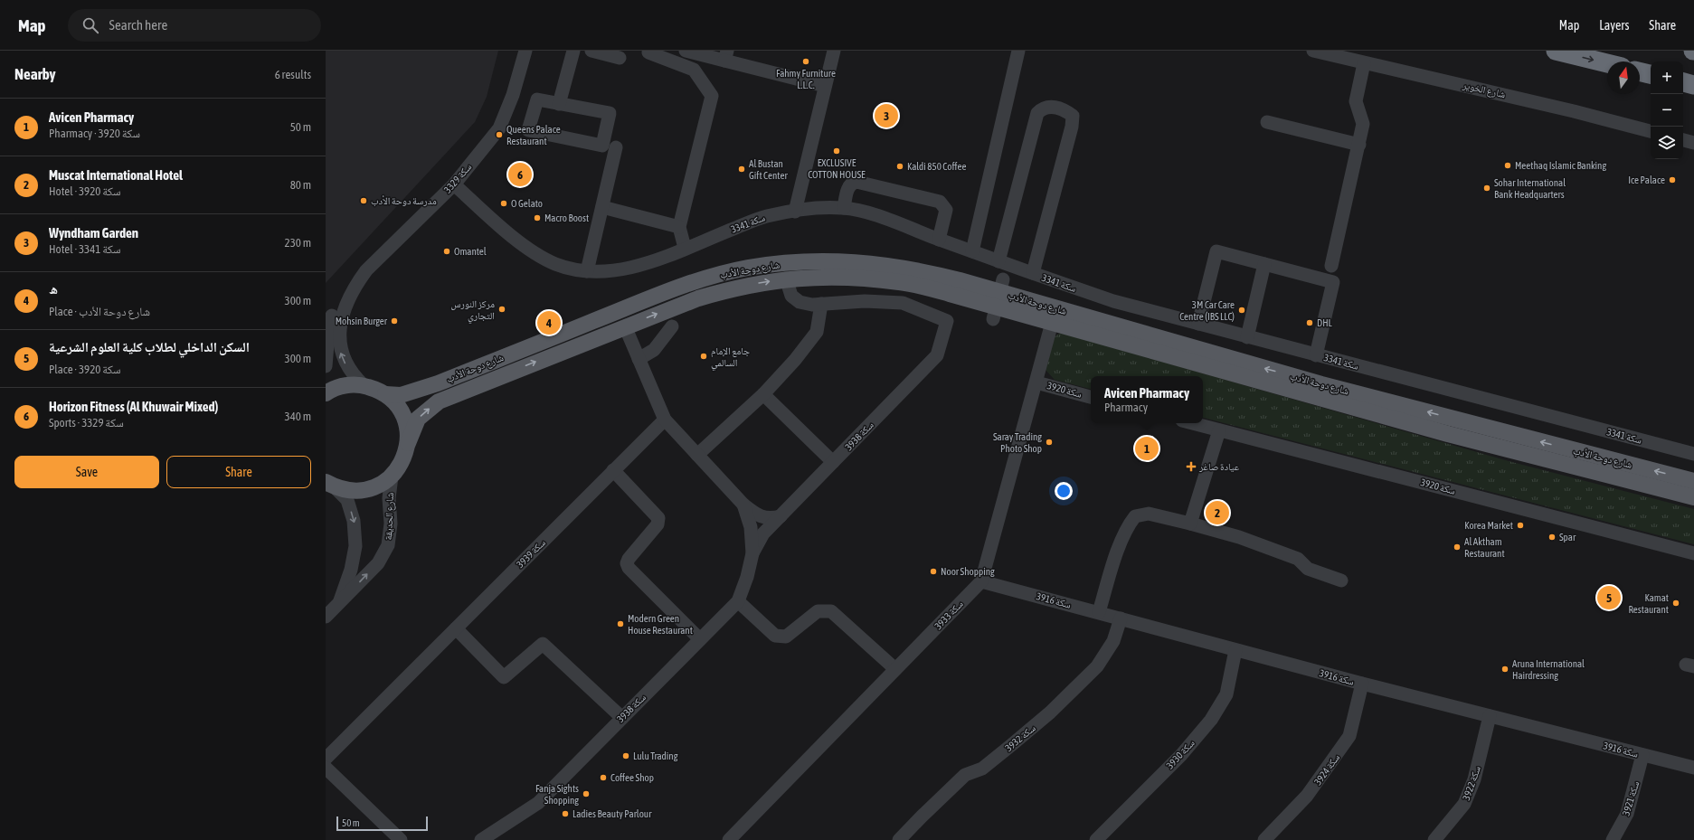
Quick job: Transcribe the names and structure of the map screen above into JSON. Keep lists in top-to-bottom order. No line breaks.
{"streets":{"main road":["شارع دوحة الأدب"],"street":["شارع الخوير","سكة 3329","سكة 3341","سكة 3920","سكة 3938","شارع الحديقة","سكة 3939","سكة 3916","سكة 3933","سكة 3932","سكة 3930","سكة 3924","سكة 3922","سكة 3921"]},"crossings":[["سكة 3329","سكة 3341"],["شارع دوحة الأدب","شارع الحديقة"],["شارع دوحة الأدب","سكة 3933"],["سكة 3920","سكة 3933"],["سكة 3938","سكة 3939"],["سكة 3916","سكة 3933"],["سكة 3916","سكة 3932"],["سكة 3916","سكة 3930"],["سكة 3916","سكة 3924"],["سكة 3916","سكة 3922"],["سكة 3916","سكة 3921"]],"places":{"other":["Fahmy Furniture L.L.C.","Queens Palace Restaurant","EXCLUSIVE COTTON HOUSE","Meethaq Islamic Banking","Kaldi 850 Coffee","Al Bustan Gift Center","Ice Palace","Sohar International Bank Headquarters","مدرسة دوحة الأدب","O Gelato","Macro Boost","Omantel","مركز النورس التجاري","3M Car Care Centre (IBS LLC)","Mohsin Burger","DHL","جامع الإمام السالمي","Saray Trading Photo Shop","Korea Market","Spar","Al Aktham Restaurant","Noor Shopping","Kamat Restaurant","Modern Green House Restaurant","Aruna International Hairdressing","Lulu Trading","Coffee Shop","Fanja Sights Shopping","Ladies Beauty Parlour"],"health":["عيادة صاغر"]},"scale_bar":"50 m","north":"top","page":{"header":"Map","search":"Search here","nav":["Map","Layers","Share"],"heading":["Nearby","6 results"],"map_buttons":["+","−"],"list":[{"mark":"1","name":"Avicen Pharmacy","note":"Pharmacy · سكة 3920","value":"50 m"},{"mark":"2","name":"Muscat International Hotel","note":"Hotel · سكة 3920","value":"80 m"},{"mark":"3","name":"Wyndham Garden","note":"Hotel · سكة 3341","value":"230 m"},{"mark":"4","name":"ه","note":"Place · شارع دوحة الأدب","value":"300 m"},{"mark":"5","name":"السكن الداخلي لطلاب كلية العلوم الشرعية","note":"Place · سكة 3920","value":"300 m"},{"mark":"6","name":"Horizon Fitness (Al Khuwair Mixed)","note":"Sports · سكة 3329","value":"340 m"}],"pins":["3","6","4","1","2","5"],"popup":["Avicen Pharmacy","Pharmacy"],"buttons":["Save","Share"],"scale":"50 m"}}
